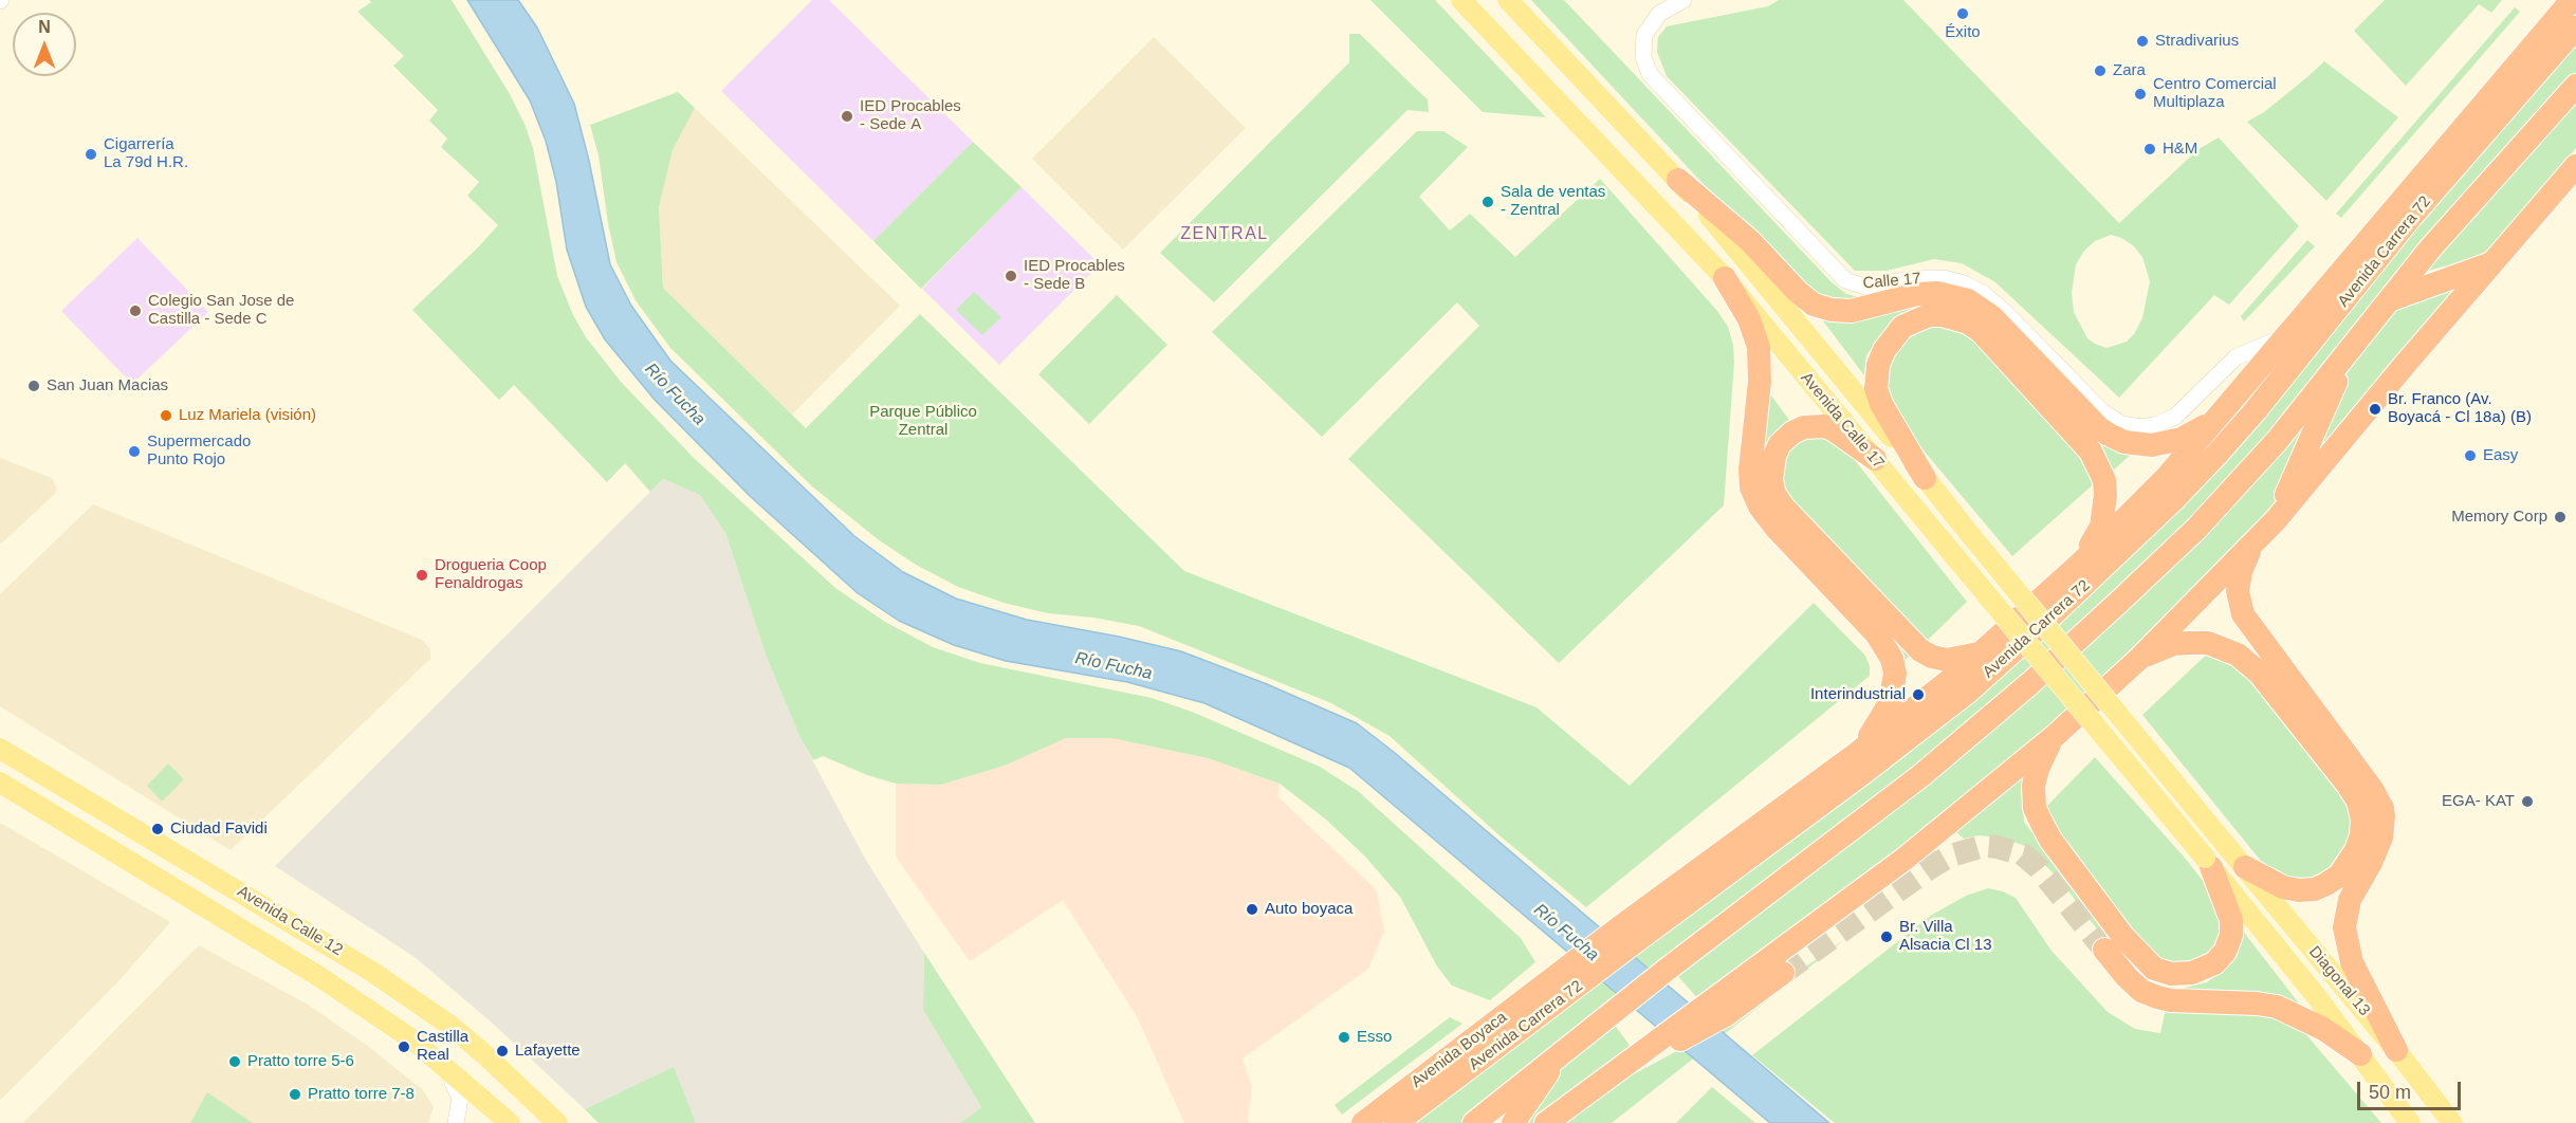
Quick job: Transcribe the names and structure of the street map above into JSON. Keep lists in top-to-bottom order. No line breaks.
{"streets":{"highway":["Avenida Carrera 72","Avenida Boyaca"],"main road":["Avenida Calle 17","Avenida Calle 12","Diagonal 13"],"street":["Calle 17"]},"crossings":[["Avenida Carrera 72","Calle 17"],["Avenida Carrera 72","Avenida Boyaca"],["Avenida Calle 17","Diagonal 13"]],"districts":["ZENTRAL"],"water":["Río Fucha"],"parks":["Parque Público Zentral"],"places":["Éxito","Stradivarius","Zara","Centro Comercial Multiplaza","IED Procables - Sede A","H&M","Cigarrería La 79d H.R.","Sala de ventas - Zentral","IED Procables - Sede B","Colegio San Jose de Castilla - Sede C","San Juan Macias","Br. Franco (Av. Boyacá - Cl 18a) (B)","Luz Mariela (visión)","Supermercado Punto Rojo","Easy","Memory Corp","Drogueria Coop Fenaldrogas","Interindustrial","EGA- KAT","Ciudad Favidi","Auto boyaca","Br. Villa Alsacia Cl 13","Esso","Castilla Real","Lafayette","Pratto torre 5-6","Pratto torre 7-8"],"scale_bar":"50 m","north":"top"}
